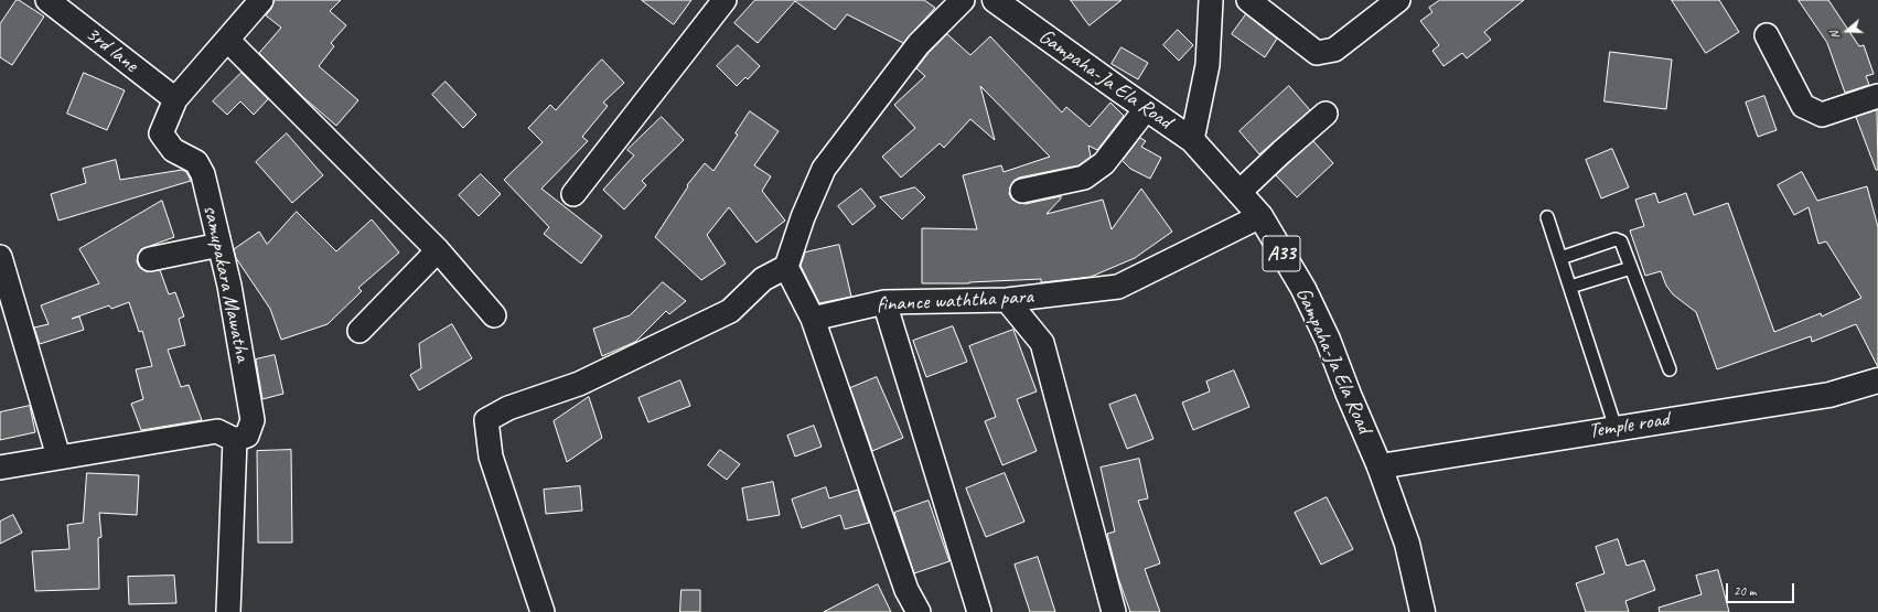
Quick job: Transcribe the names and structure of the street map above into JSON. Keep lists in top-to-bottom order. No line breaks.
{"streets":{"main road":["Gampaha-Ja Ela Road","A33","Temple road"],"street":["3rd lane","samupakara Mawatha","finance waththa para"]},"crossings":[["3rd lane","samupakara Mawatha"],["Gampaha-Ja Ela Road","finance waththa para"],["Gampaha-Ja Ela Road","Temple road"]],"scale_bar":"20 m","north":"left"}
